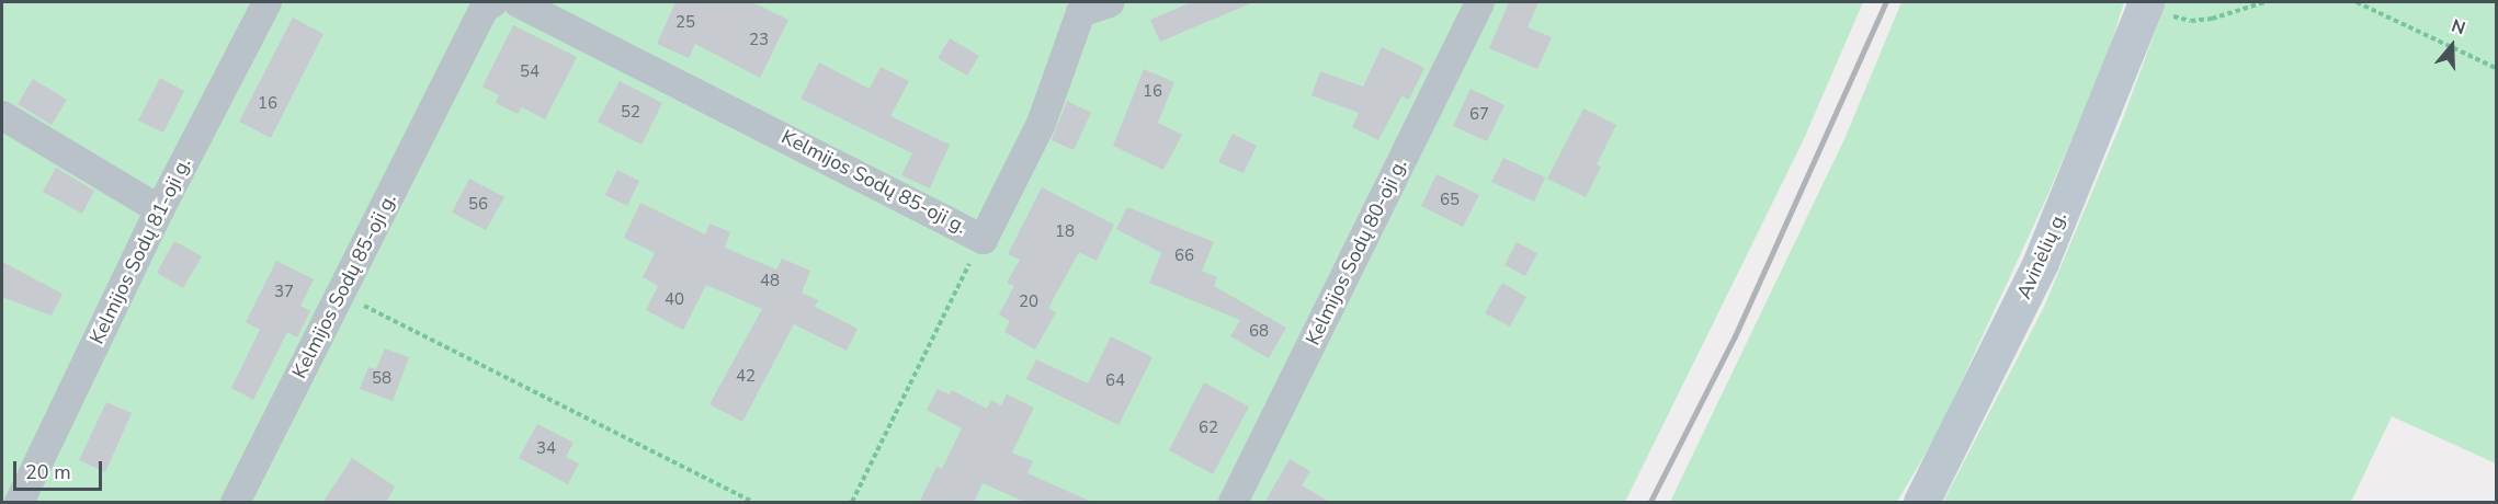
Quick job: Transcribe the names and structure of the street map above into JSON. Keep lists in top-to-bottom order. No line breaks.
{"streets":{"main road":["Avinėlių g."],"street":["Kelmijos Sodų 85-oji g.","Kelmijos Sodų 81-oji g.","Kelmijos Sodų 80-oji g."]},"house_numbers":["25","23","54","16","16","52","67","65","56","18","66","48","37","40","20","68","42","58","64","62","34"],"scale_bar":"20 m","north":"top"}
